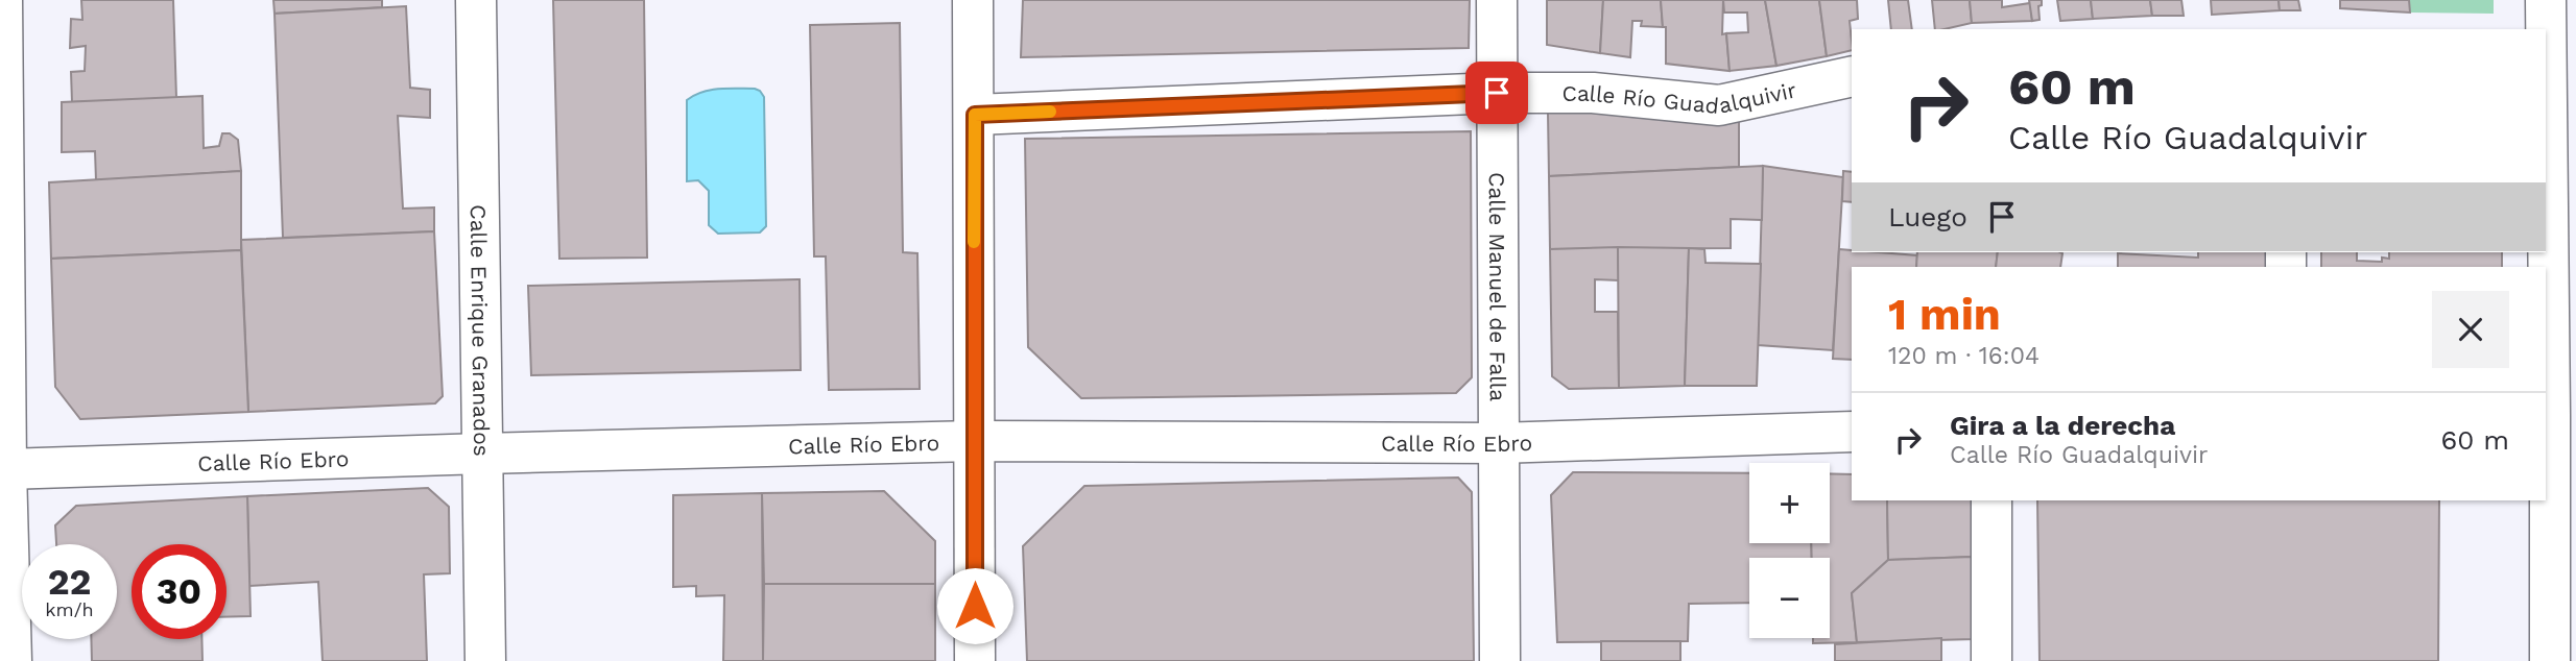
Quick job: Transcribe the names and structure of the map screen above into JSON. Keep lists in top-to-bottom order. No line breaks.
{"streets":{"street":["Calle Río Guadalquivir","Calle Manuel de Falla","Calle Enrique Granados","Calle Río Ebro"]},"crossings":[["Calle Río Guadalquivir","Calle Manuel de Falla"],["Calle Manuel de Falla","Calle Río Ebro"],["Calle Enrique Granados","Calle Río Ebro"]],"page":{"turn":["60 m","Calle Río Guadalquivir"],"then":"Luego","heading":["1 min","120 m · 16:04"],"list":[{"name":"Gira a la derecha","note":"Calle Río Guadalquivir","value":"60 m"}],"map_buttons":["+","−"],"speed":"22 km/h","limit":"30"}}
